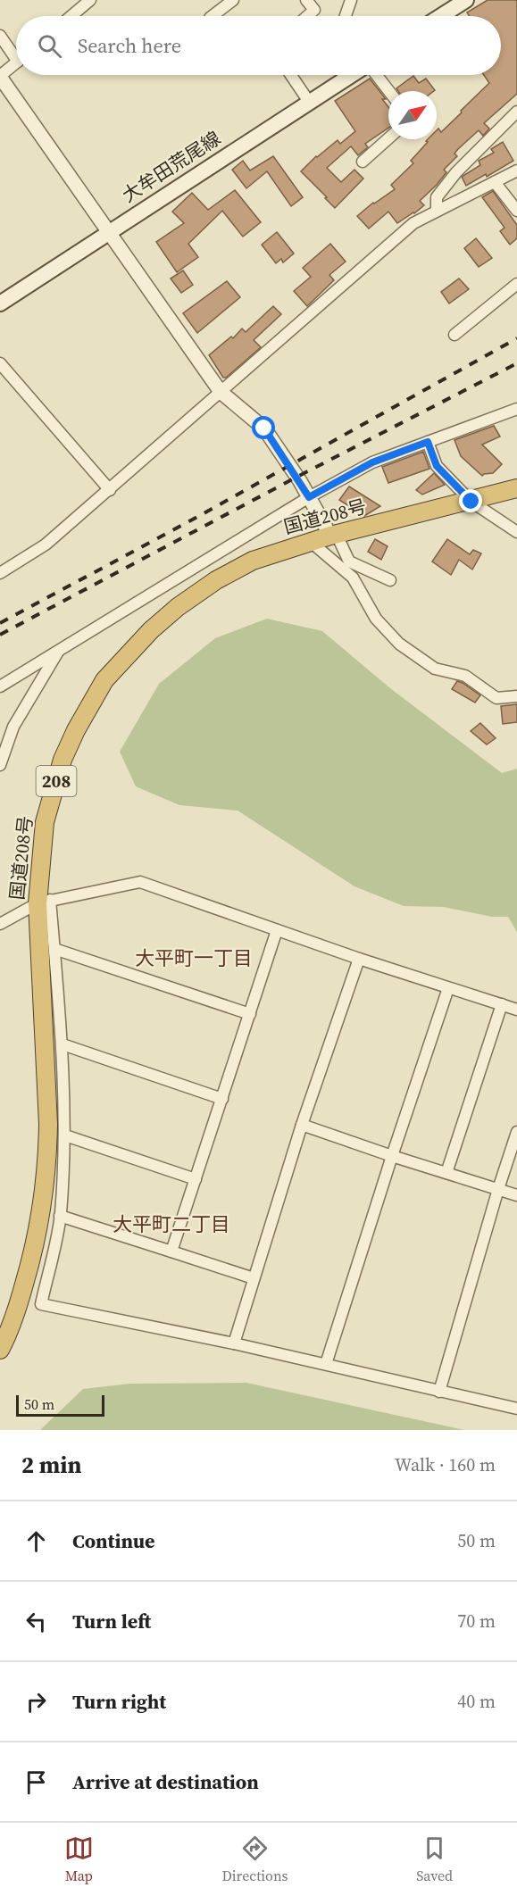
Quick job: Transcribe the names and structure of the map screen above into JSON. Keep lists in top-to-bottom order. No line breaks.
{"streets":{"highway":["国道208号","208"],"main road":["大牟田荒尾線"]},"districts":["大平町一丁目","大平町二丁目"],"scale_bar":"50 m","north":"top right","page":{"search":"Search here","scale":"50 m","heading":["2 min","Walk · 160 m"],"list":[["Continue","50 m"],["Turn left","70 m"],["Turn right","40 m"],"Arrive at destination"],"nav":["Map","Directions","Saved"]}}
